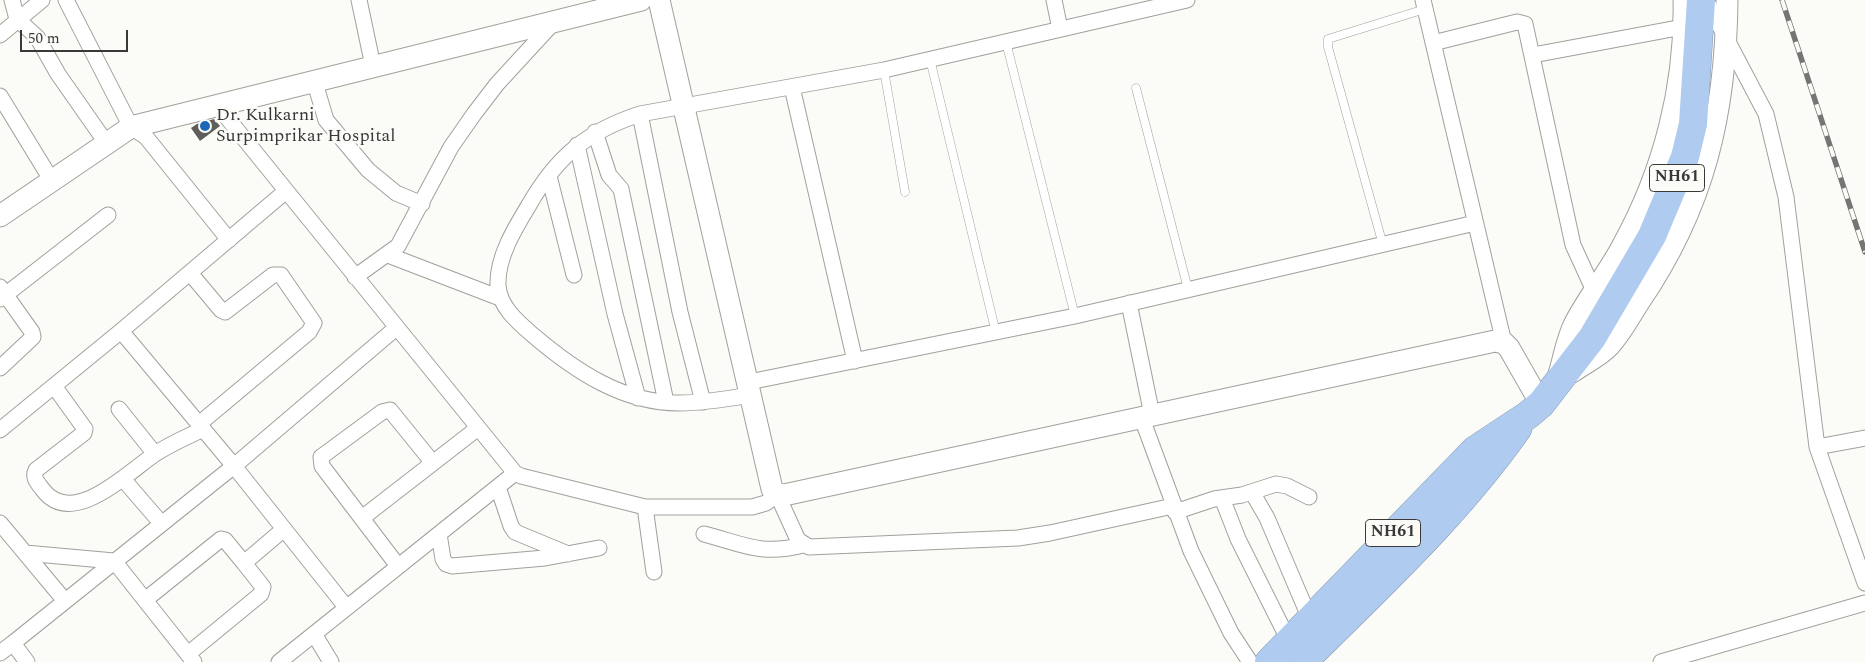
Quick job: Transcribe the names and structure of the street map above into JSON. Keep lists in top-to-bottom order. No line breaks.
{"streets":{"highway":["NH61"]},"places":["Dr. Kulkarni Surpimprikar Hospital"],"scale_bar":"50 m"}
